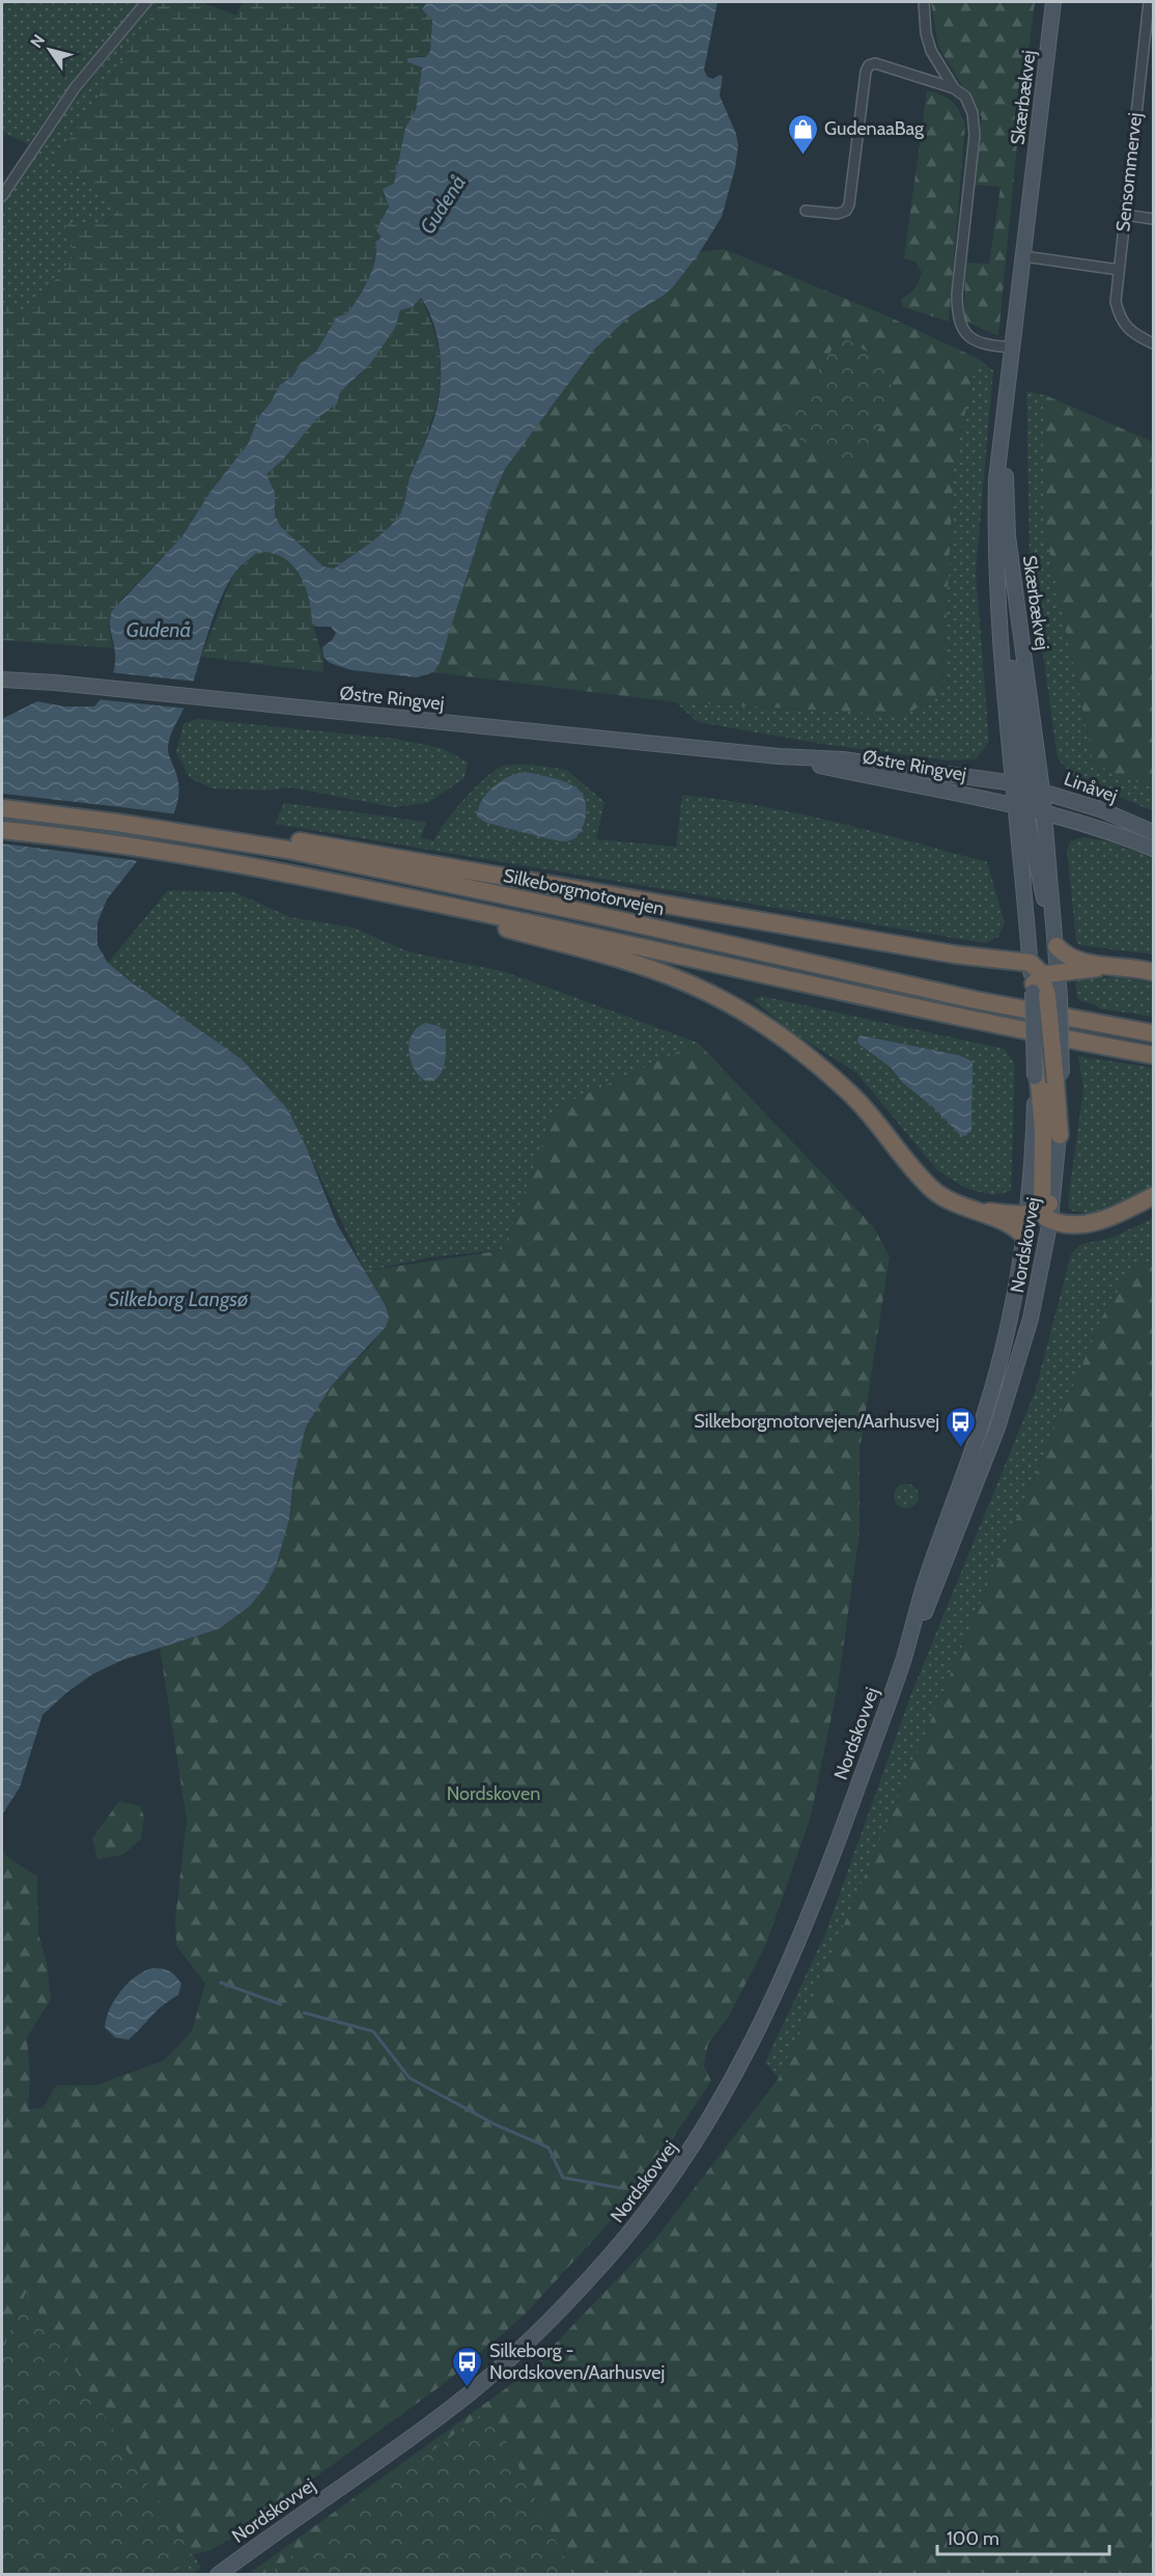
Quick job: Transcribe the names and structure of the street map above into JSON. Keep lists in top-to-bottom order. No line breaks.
{"streets":{"highway":["Silkeborgmotorvejen"],"street":["Skærbækvej","Sensommervej","Østre Ringvej","Linåvej","Nordskovvej"]},"crossings":[["Skærbækvej","Østre Ringvej"],["Skærbækvej","Linåvej"],["Østre Ringvej","Linåvej"]],"water":["Gudenå","Silkeborg Langsø"],"parks":["Nordskoven"],"places":{"shop":["GudenaaBag"],"bus stop":["Silkeborgmotorvejen/Aarhusvej","Silkeborg - Nordskoven/Aarhusvej"]},"scale_bar":"100 m","north":"top left"}
